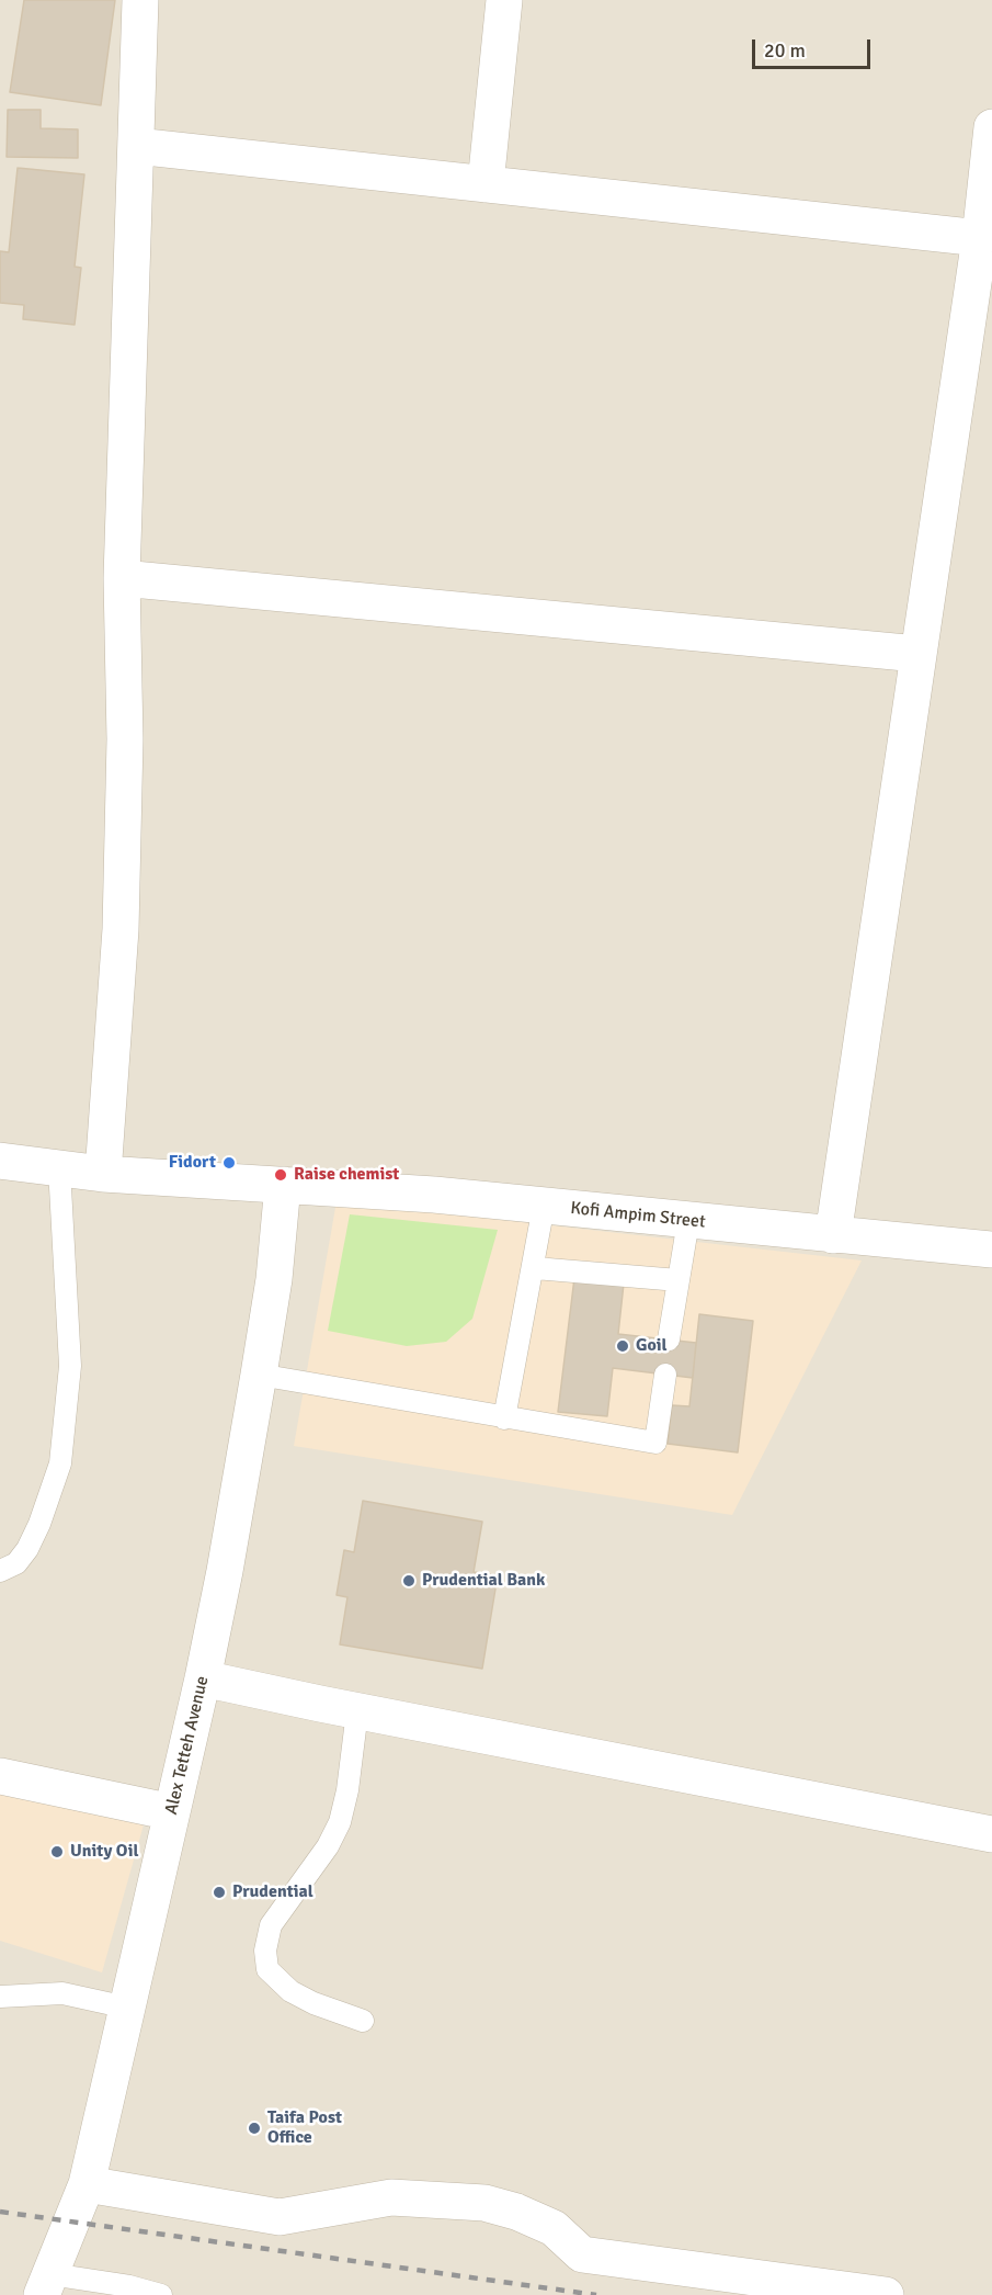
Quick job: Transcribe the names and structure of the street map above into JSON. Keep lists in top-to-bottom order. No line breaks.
{"streets":{"street":["Kofi Ampim Street","Alex Tetteh Avenue"]},"crossings":[["Kofi Ampim Street","Alex Tetteh Avenue"]],"places":["Fidort","Raise chemist","Goil","Prudential Bank","Unity Oil","Prudential","Taifa Post Office"],"scale_bar":"20 m"}
